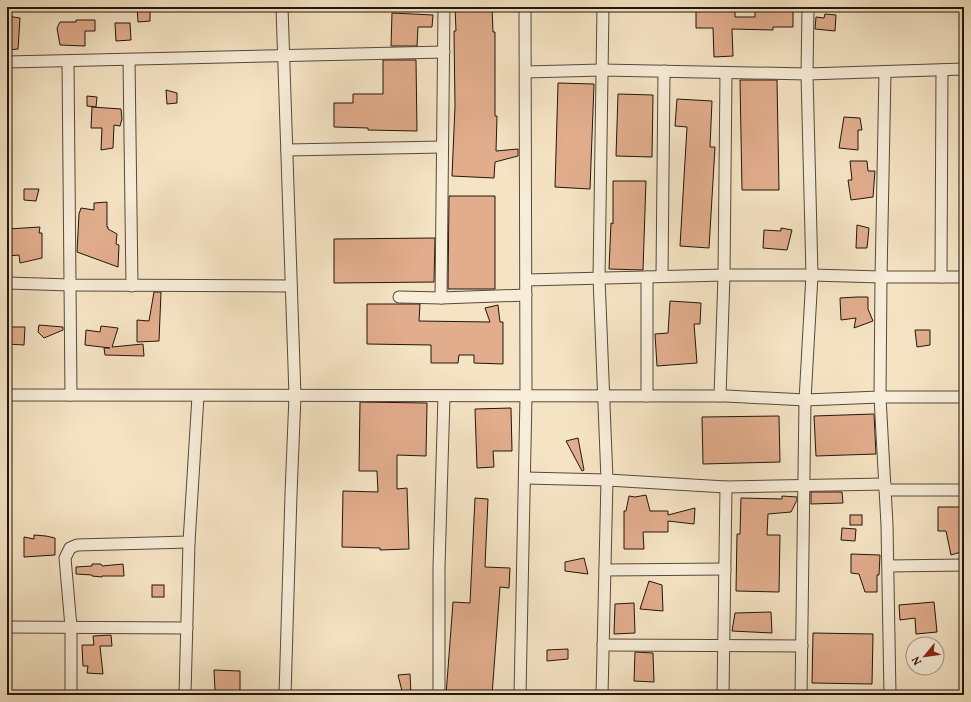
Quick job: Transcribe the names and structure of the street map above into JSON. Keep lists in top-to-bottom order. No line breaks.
{"north":"bottom left"}
